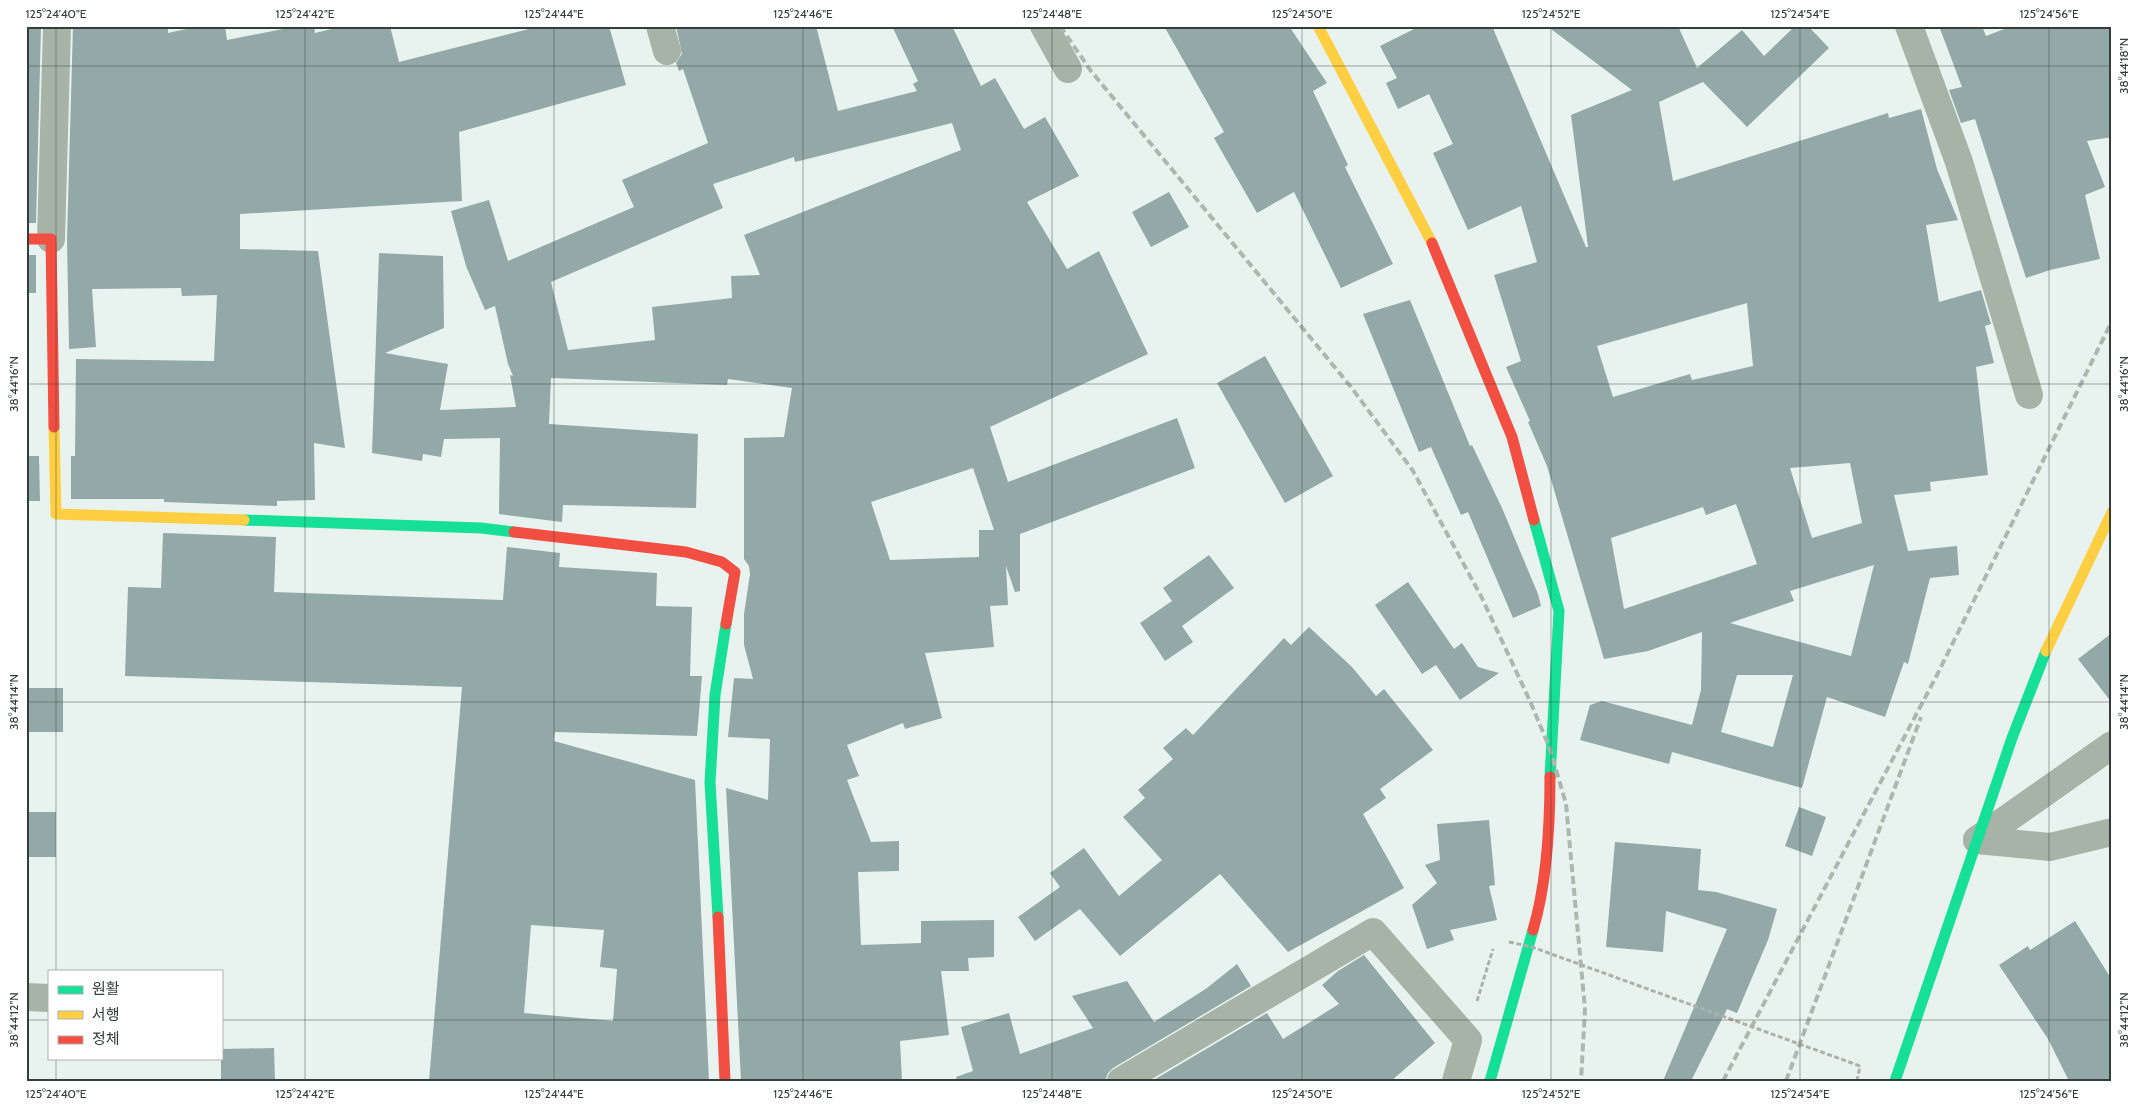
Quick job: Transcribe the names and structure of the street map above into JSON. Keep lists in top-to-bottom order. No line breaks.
{"legend":["원활","서행","정체"],"coordinates":["125°24'40\"E","125°24'42\"E","125°24'44\"E","125°24'46\"E","125°24'48\"E","125°24'50\"E","125°24'52\"E","125°24'54\"E","125°24'56\"E","38°44'18\"N","38°44'16\"N","38°44'14\"N","38°44'12\"N"]}
